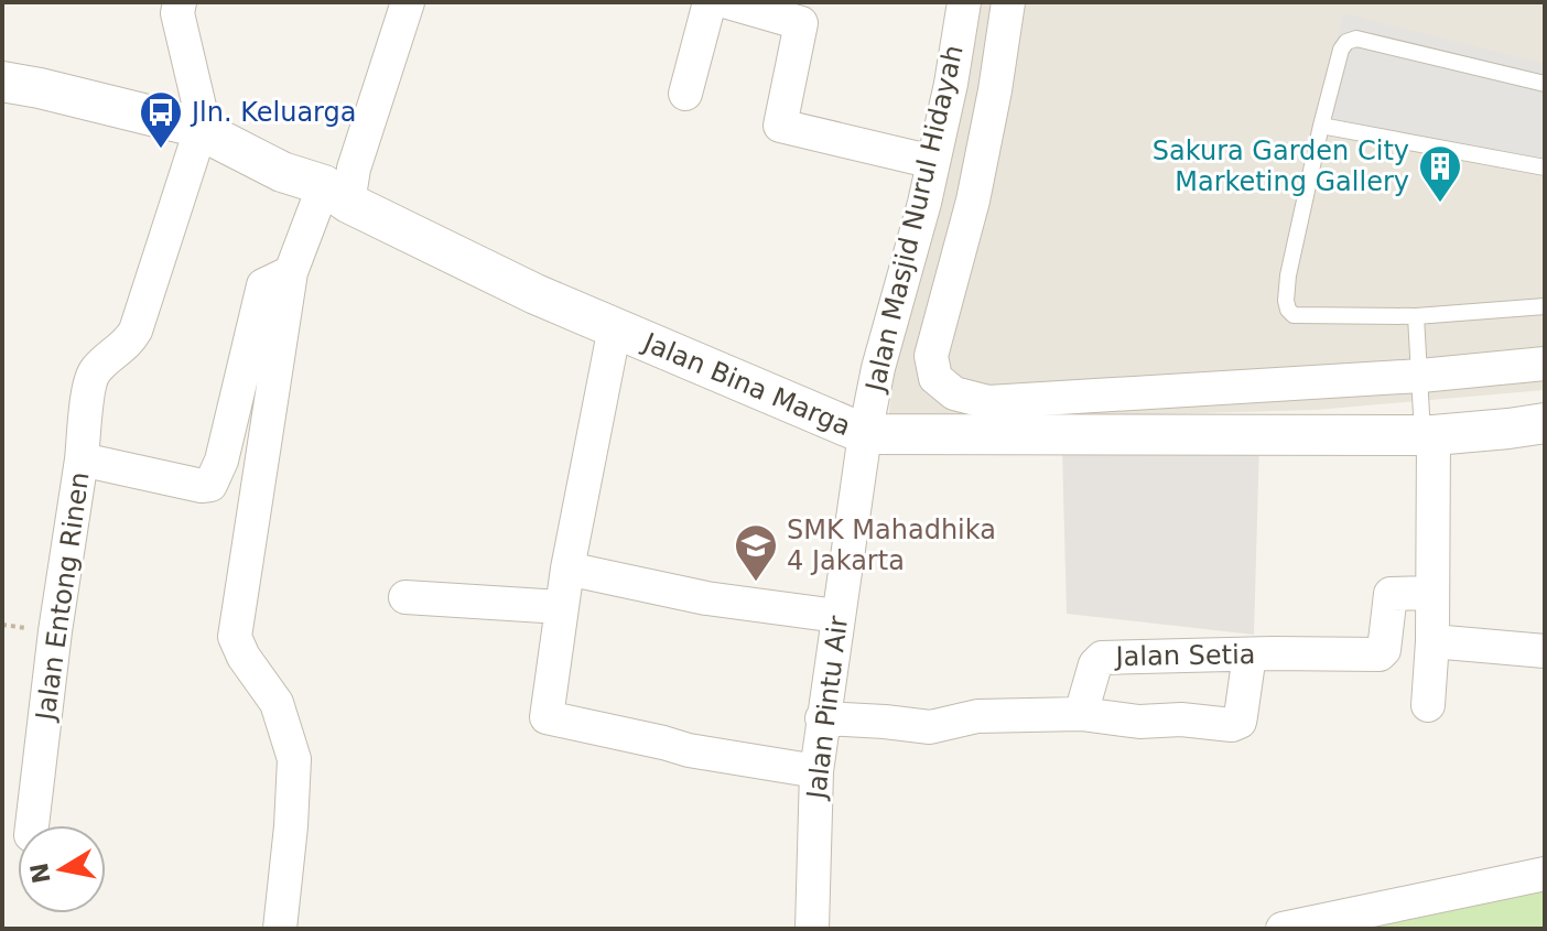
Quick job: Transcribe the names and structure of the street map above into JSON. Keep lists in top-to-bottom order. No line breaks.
{"streets":{"street":["Jalan Masjid Nurul Hidayah","Jalan Bina Marga","Jalan Entong Rinen","Jalan Setia","Jalan Pintu Air"]},"crossings":[["Jalan Masjid Nurul Hidayah","Jalan Bina Marga"],["Jalan Masjid Nurul Hidayah","Jalan Pintu Air"],["Jalan Bina Marga","Jalan Entong Rinen"],["Jalan Bina Marga","Jalan Pintu Air"]],"places":{"bus stop":["Jln. Keluarga"],"building":["Sakura Garden City Marketing Gallery"],"school or university":["SMK Mahadhika 4 Jakarta"]},"north":"left"}
